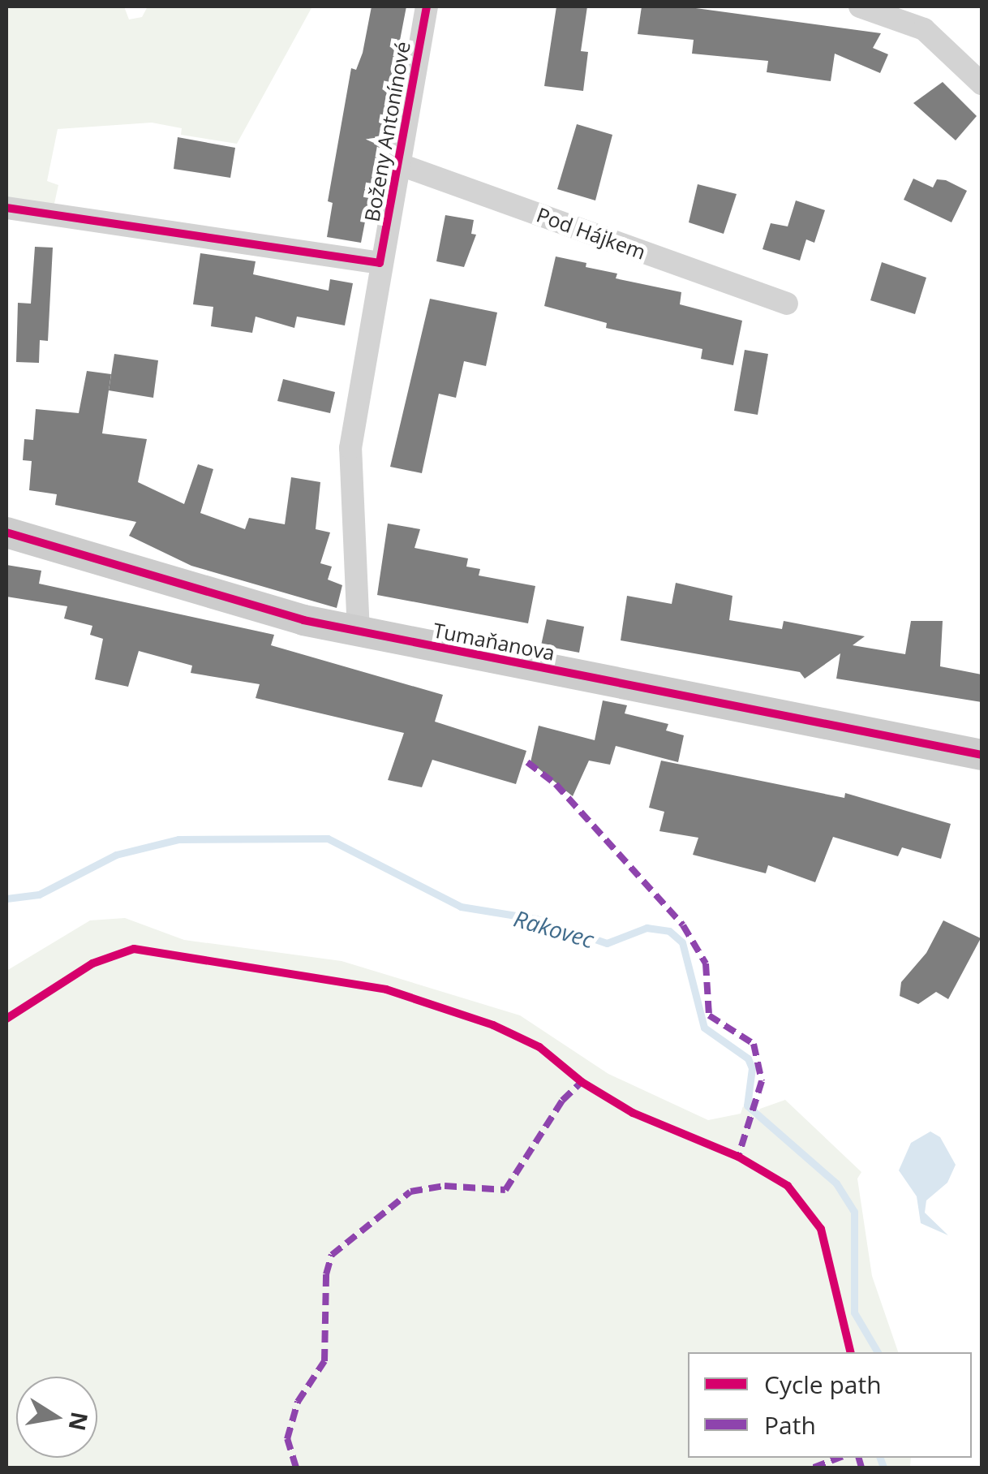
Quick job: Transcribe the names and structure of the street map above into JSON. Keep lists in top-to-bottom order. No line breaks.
{"streets":{"street":["Boženy Antonínové","Pod Hájkem","Tumaňanova"]},"crossings":[["Boženy Antonínové","Pod Hájkem"],["Boženy Antonínové","Tumaňanova"]],"water":["Rakovec"],"legend":["Cycle path","Path"],"north":"right"}
